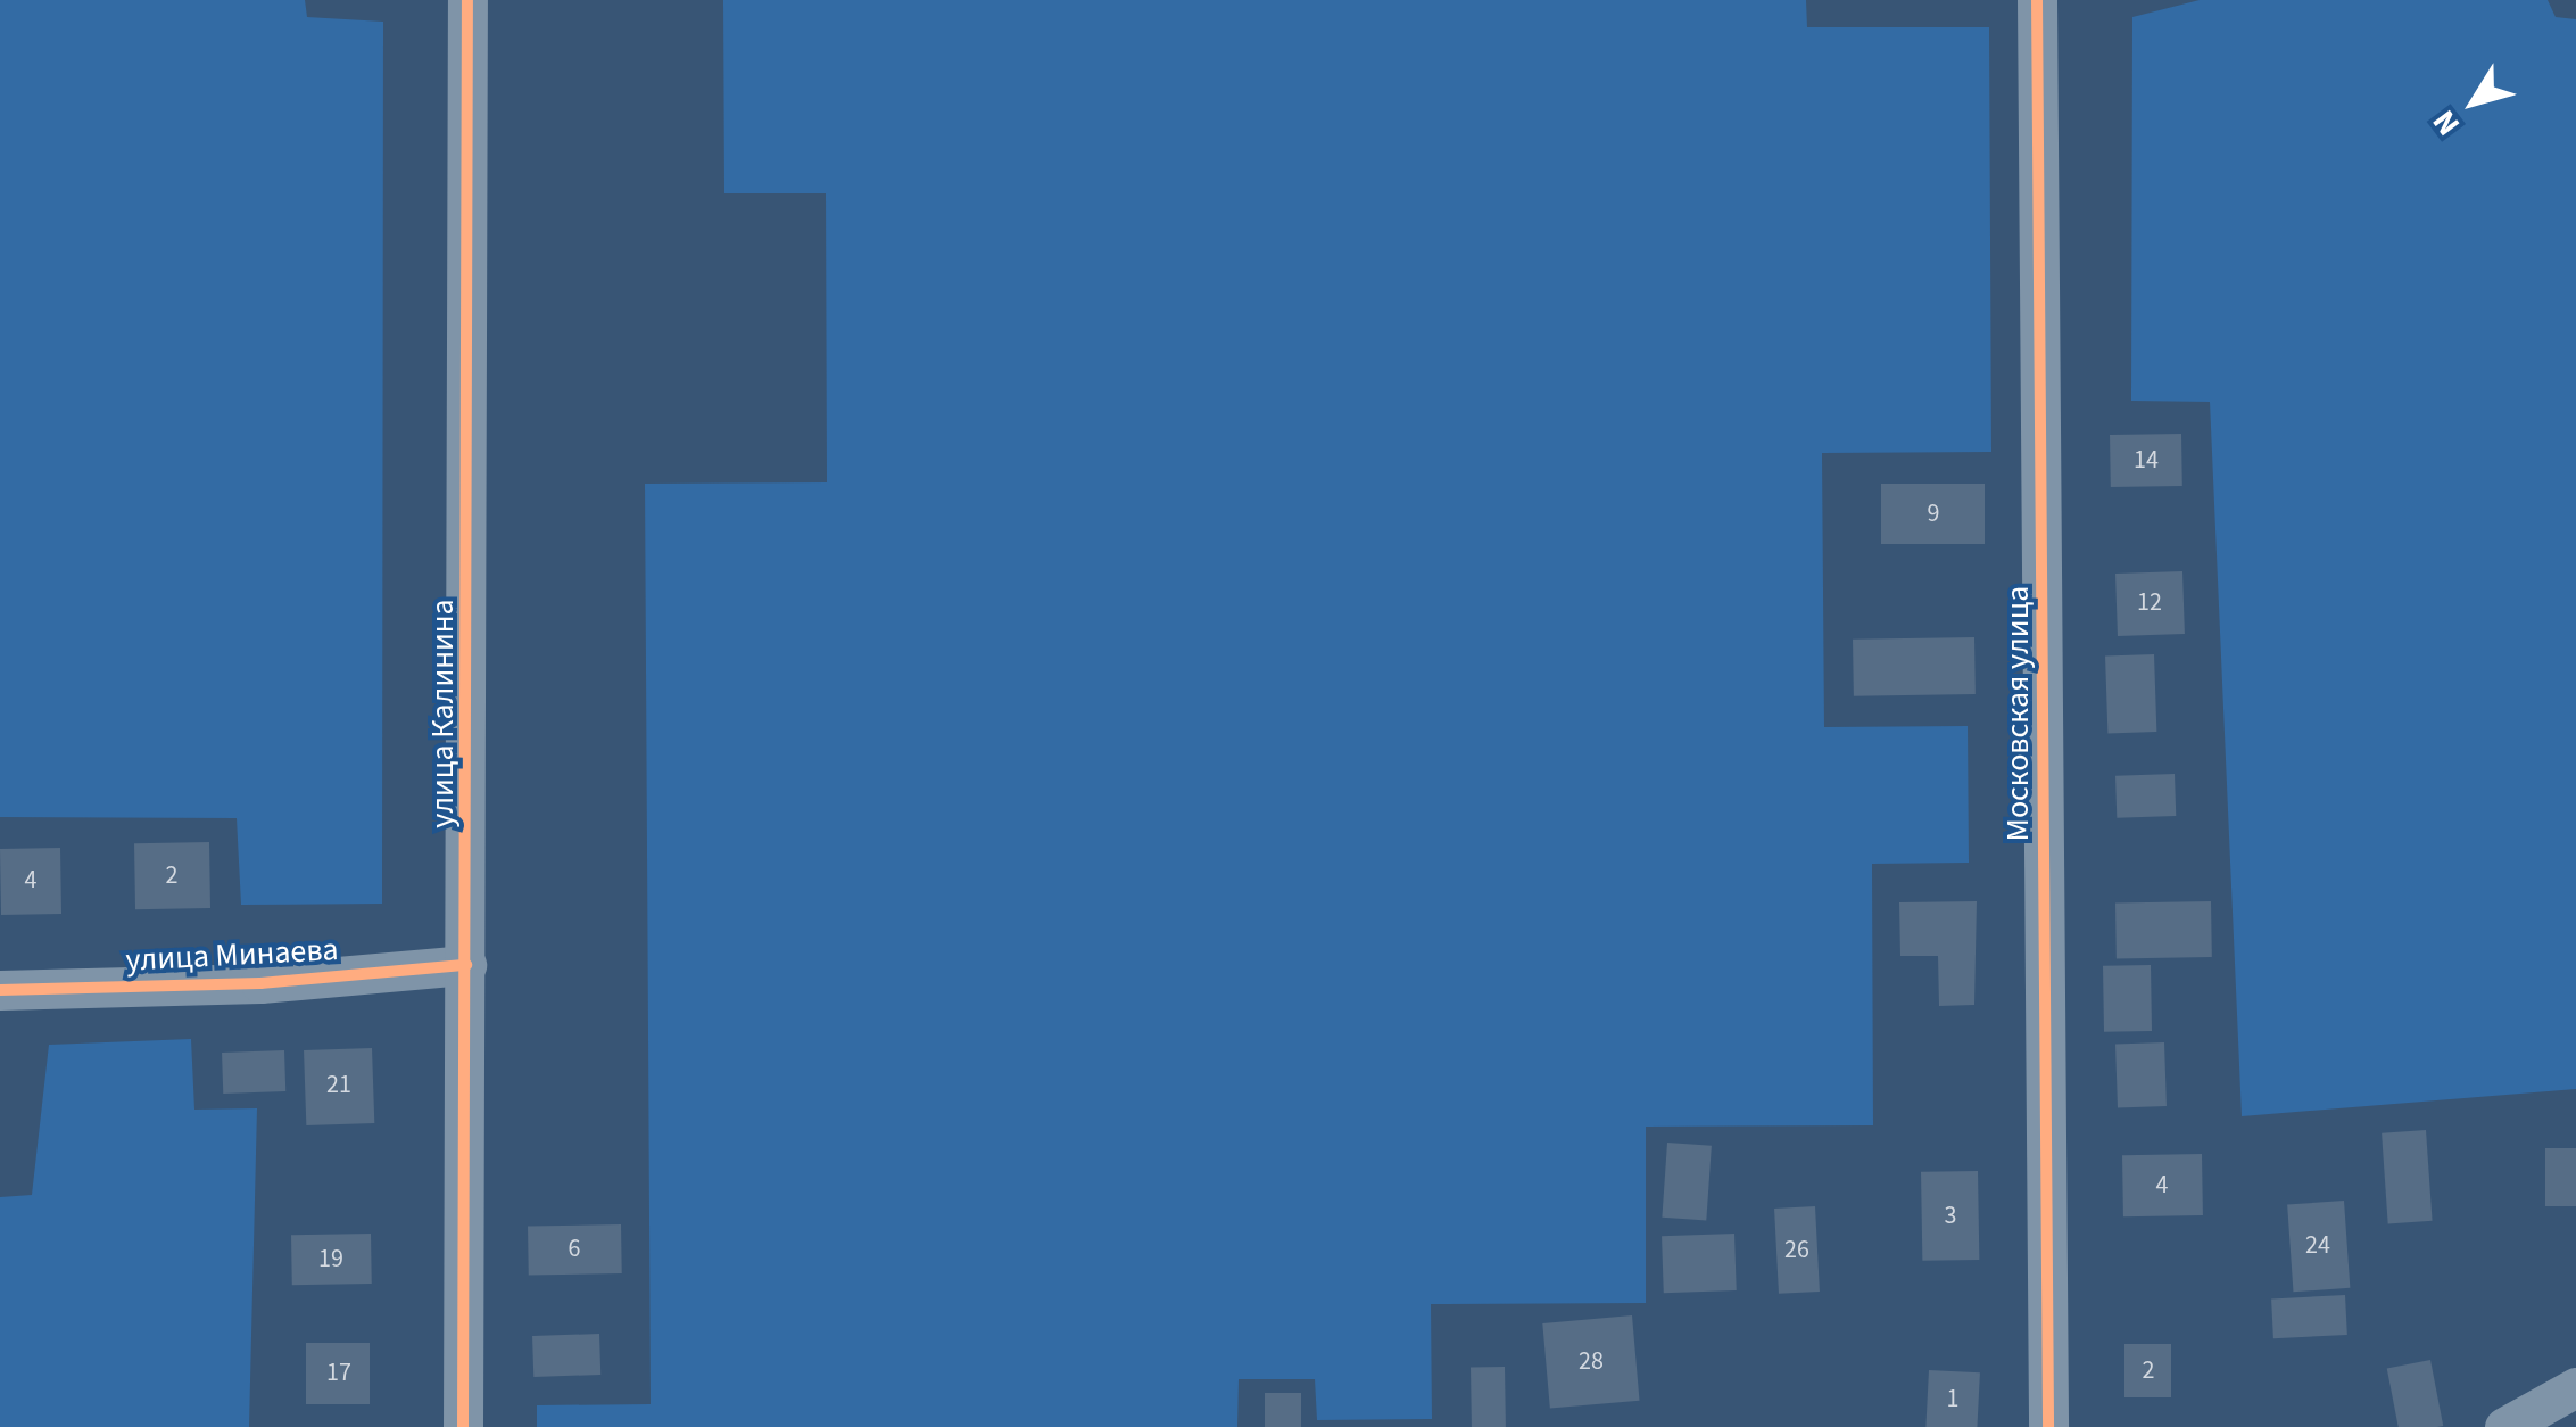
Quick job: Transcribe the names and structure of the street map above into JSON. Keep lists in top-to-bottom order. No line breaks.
{"streets":{"street":["улица Калинина","Московская улица","улица Минаева"]},"crossings":[["улица Калинина","улица Минаева"]],"house_numbers":["14","9","12","2","4","21","4","3","24","6","26","19","28","2","17","1"],"north":"bottom left"}
